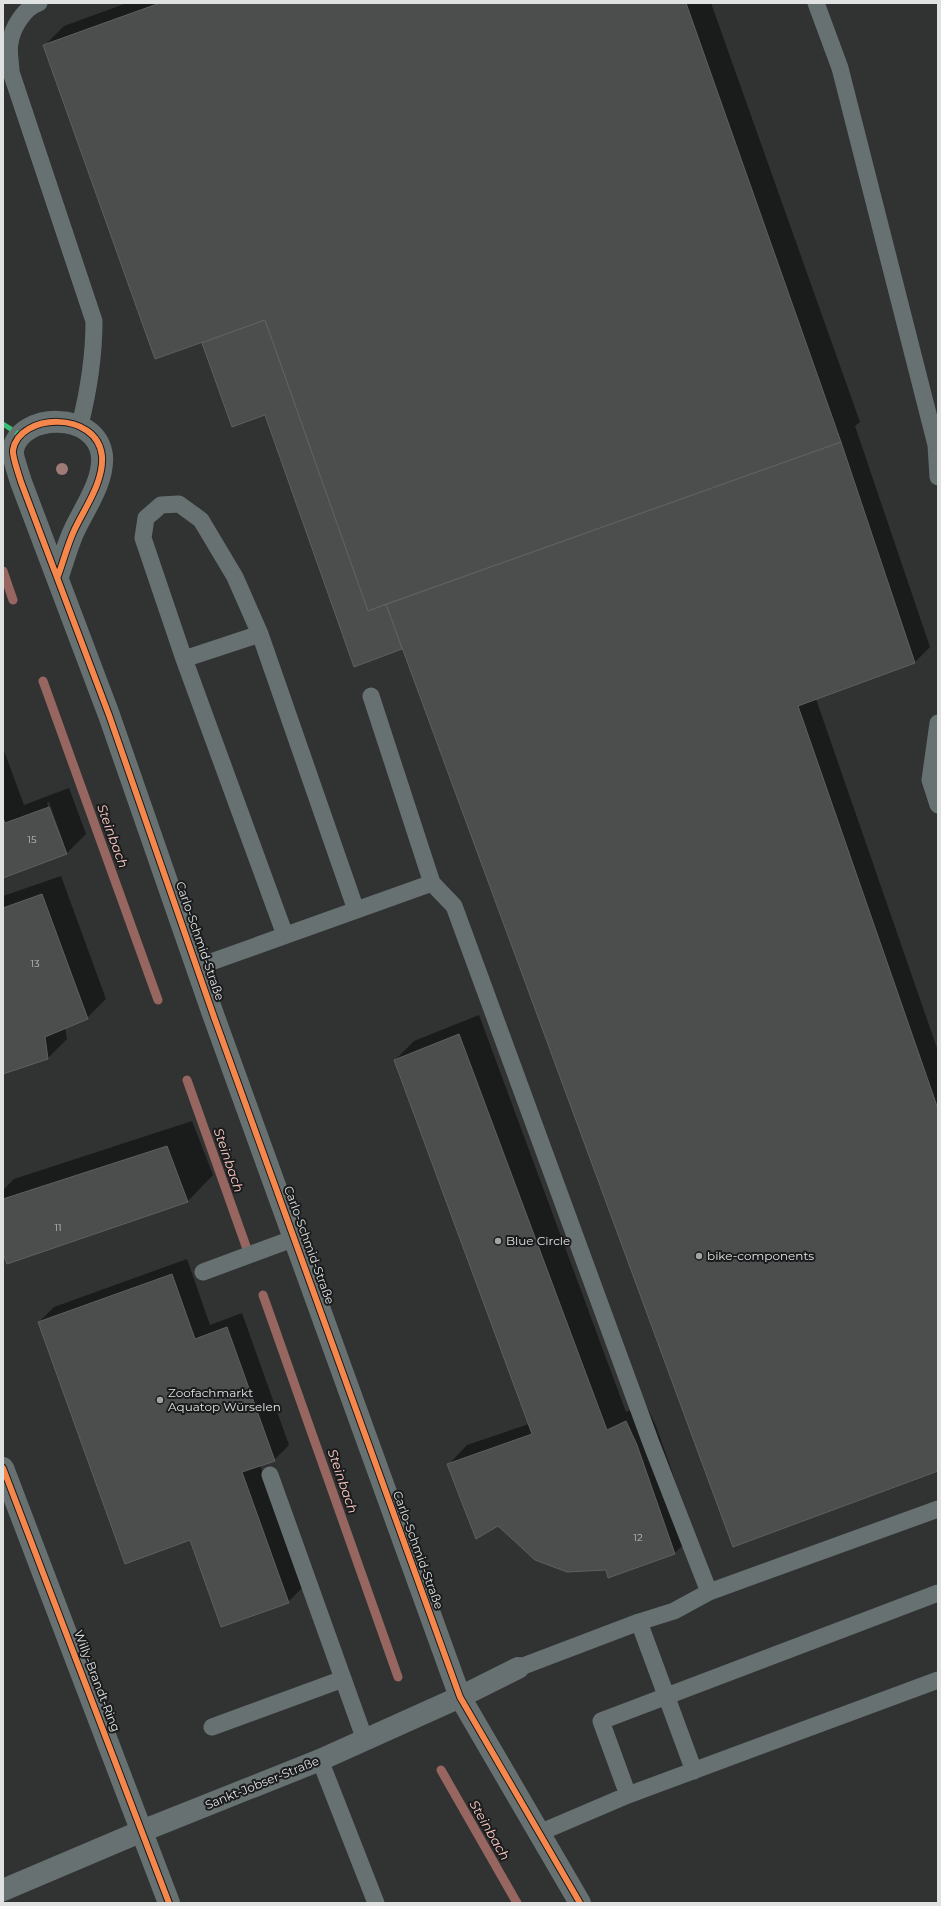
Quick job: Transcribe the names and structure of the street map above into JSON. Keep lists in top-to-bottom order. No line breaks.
{"streets":{"street":["Carlo-Schmid-Straße","Willy-Brandt-Ring","Sankt-Jobser-Straße"]},"crossings":[["Carlo-Schmid-Straße","Sankt-Jobser-Straße"],["Willy-Brandt-Ring","Sankt-Jobser-Straße"]],"water":["Steinbach"],"places":["Blue Circle","bike-components","Zoofachmarkt Aquatop Würselen"],"house_numbers":["15","13","11","12"]}
